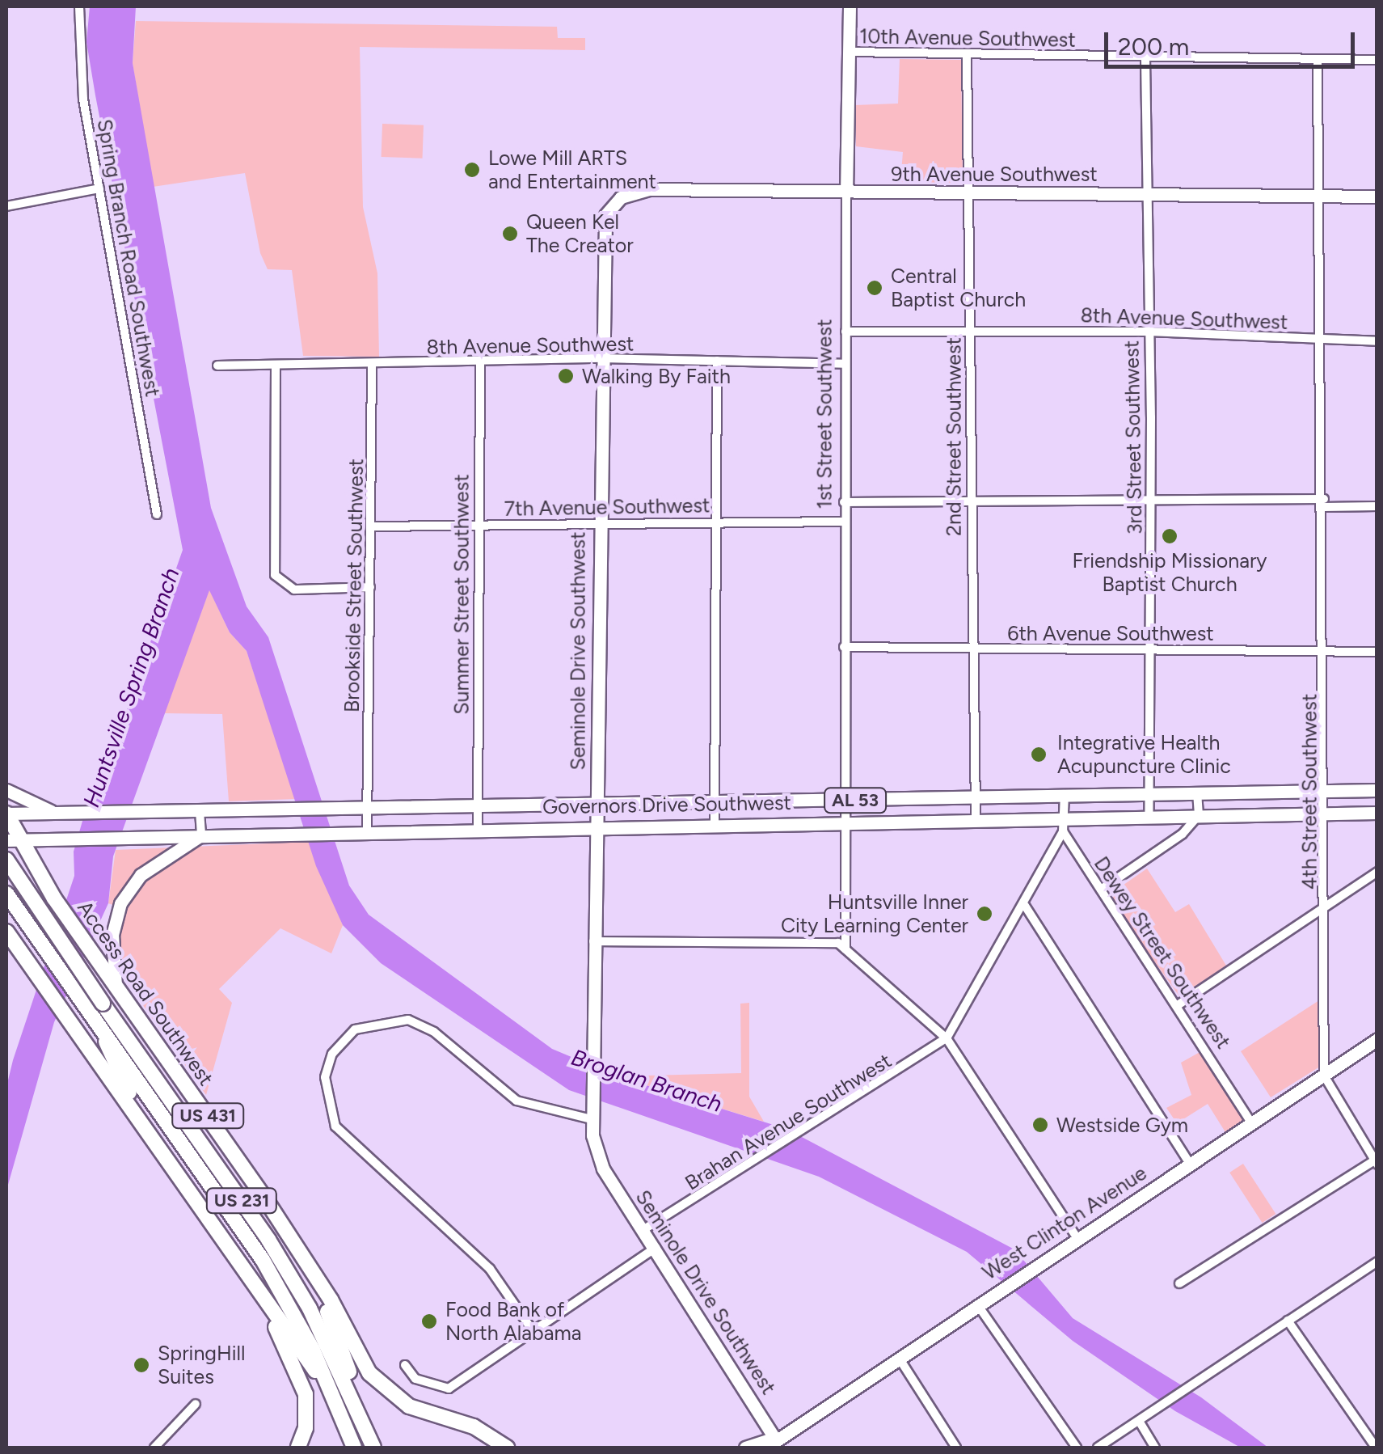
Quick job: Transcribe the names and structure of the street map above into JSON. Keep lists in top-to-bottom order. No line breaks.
{"streets":{"highway":["Access Road Southwest","US 431","US 231"],"street":["10th Avenue Southwest","9th Avenue Southwest","Spring Branch Road Southwest","8th Avenue Southwest","1st Street Southwest","2nd Street Southwest","3rd Street Southwest","7th Avenue Southwest","Brookside Street Southwest","Summer Street Southwest","6th Avenue Southwest","Seminole Drive Southwest","4th Street Southwest","AL 53","Governors Drive Southwest","Dewey Street Southwest","Brahan Avenue Southwest","West Clinton Avenue"]},"crossings":[["10th Avenue Southwest","1st Street Southwest"],["10th Avenue Southwest","2nd Street Southwest"],["10th Avenue Southwest","3rd Street Southwest"],["10th Avenue Southwest","4th Street Southwest"],["9th Avenue Southwest","1st Street Southwest"],["9th Avenue Southwest","2nd Street Southwest"],["9th Avenue Southwest","3rd Street Southwest"],["9th Avenue Southwest","Seminole Drive Southwest"],["9th Avenue Southwest","4th Street Southwest"],["8th Avenue Southwest","1st Street Southwest"],["8th Avenue Southwest","2nd Street Southwest"],["8th Avenue Southwest","3rd Street Southwest"],["8th Avenue Southwest","Brookside Street Southwest"],["8th Avenue Southwest","Summer Street Southwest"],["8th Avenue Southwest","Seminole Drive Southwest"],["8th Avenue Southwest","4th Street Southwest"],["1st Street Southwest","7th Avenue Southwest"],["1st Street Southwest","6th Avenue Southwest"],["1st Street Southwest","Governors Drive Southwest"],["2nd Street Southwest","6th Avenue Southwest"],["2nd Street Southwest","Governors Drive Southwest"],["3rd Street Southwest","6th Avenue Southwest"],["3rd Street Southwest","Governors Drive Southwest"],["7th Avenue Southwest","Brookside Street Southwest"],["7th Avenue Southwest","Summer Street Southwest"],["7th Avenue Southwest","Seminole Drive Southwest"],["Brookside Street Southwest","Governors Drive Southwest"],["Summer Street Southwest","Governors Drive Southwest"],["6th Avenue Southwest","4th Street Southwest"],["Seminole Drive Southwest","Governors Drive Southwest"],["Seminole Drive Southwest","Brahan Avenue Southwest"],["Seminole Drive Southwest","West Clinton Avenue"],["4th Street Southwest","Governors Drive Southwest"],["4th Street Southwest","West Clinton Avenue"],["Governors Drive Southwest","Access Road Southwest"],["Dewey Street Southwest","West Clinton Avenue"],["Access Road Southwest","US 431"],["US 431","US 231"]],"water":["Huntsville Spring Branch","Broglan Branch"],"places":["Lowe Mill ARTS and Entertainment","Queen Kel The Creator","Central Baptist Church","Walking By Faith","Friendship Missionary Baptist Church","Integrative Health Acupuncture Clinic","Huntsville Inner City Learning Center","Westside Gym","Food Bank of North Alabama","SpringHill Suites"],"scale_bar":"200 m"}
